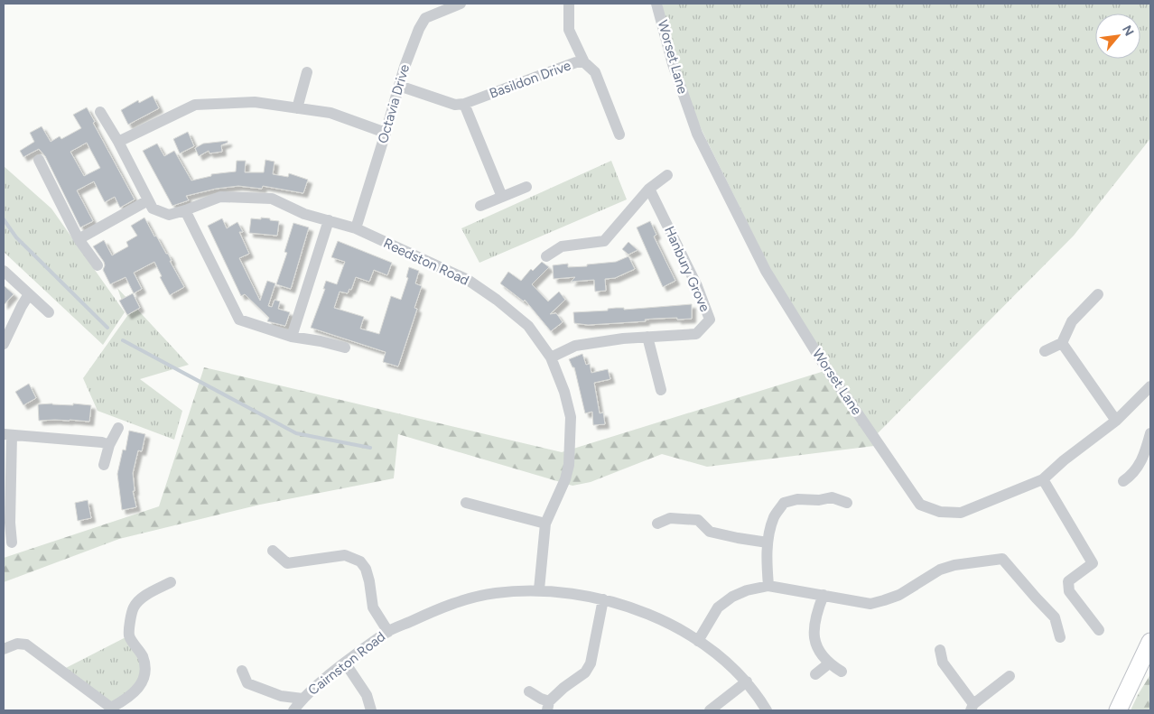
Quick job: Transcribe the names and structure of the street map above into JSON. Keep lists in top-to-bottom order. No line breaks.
{"streets":{"street":["Worset Lane","Basildon Drive","Octavia Drive","Reedston Road","Hanbury Grove","Cairnston Road"]},"crossings":[["Octavia Drive","Reedston Road"],["Reedston Road","Hanbury Grove"],["Reedston Road","Cairnston Road"]],"north":"top right"}
